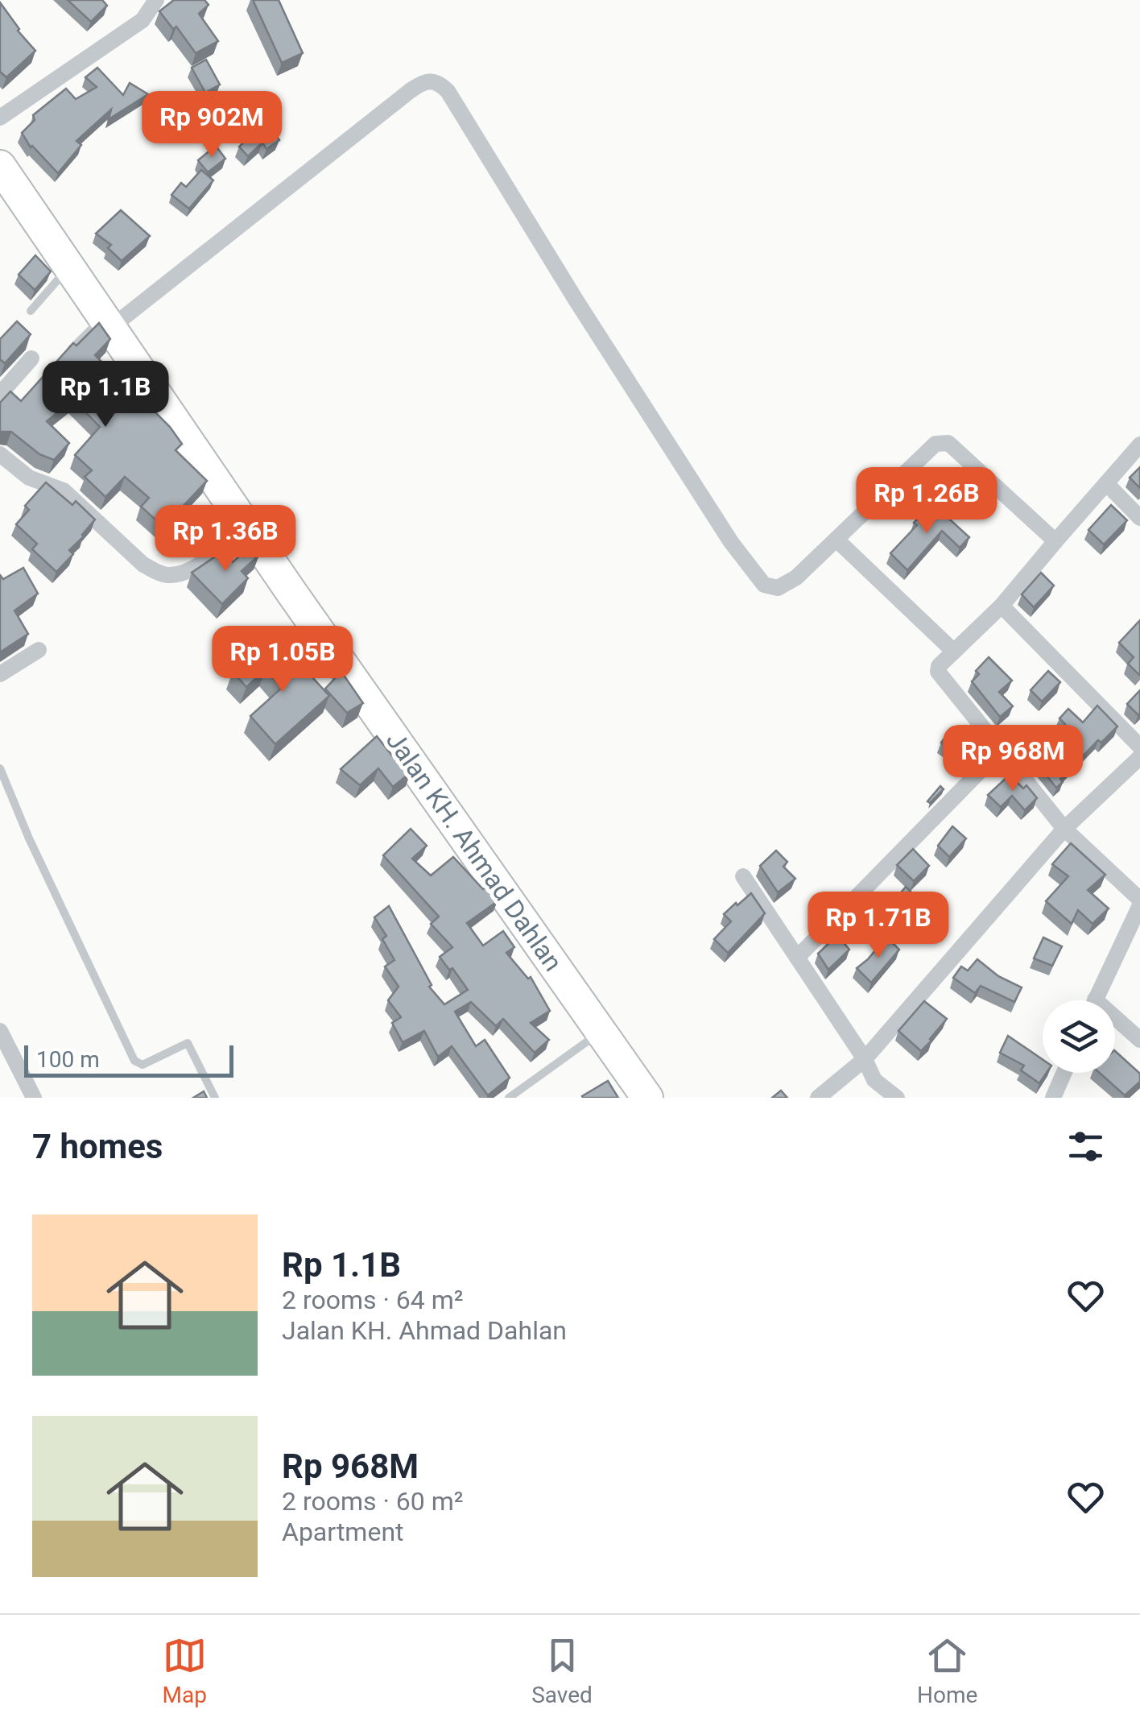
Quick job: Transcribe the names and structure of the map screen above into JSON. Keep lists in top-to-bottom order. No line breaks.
{"streets":{"highway":["Jalan KH. Ahmad Dahlan"]},"scale_bar":"100 m","page":{"price":["Rp 902M","Rp 1.1B","Rp 1.26B","Rp 1.36B","Rp 1.05B","Rp 968M","Rp 1.71B"],"scale":"100 m","heading":"7 homes","list":[{"name":"Rp 1.1B","note":"2 rooms · 64 m² · Jalan KH. Ahmad Dahlan"},{"name":"Rp 968M","note":"2 rooms · 60 m² · Apartment"}],"tabs":["Map","Saved","Home"]}}
